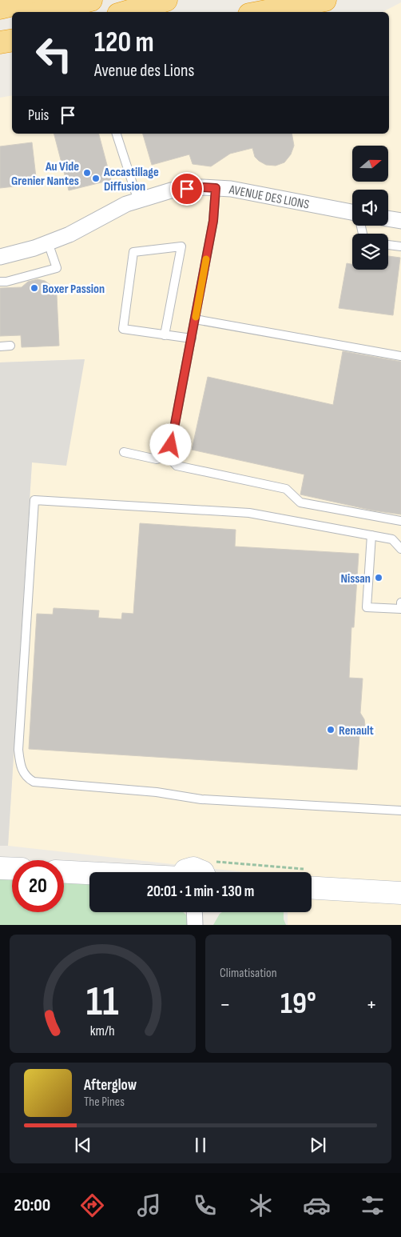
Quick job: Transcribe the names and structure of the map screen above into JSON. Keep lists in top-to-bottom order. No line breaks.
{"streets":{"street":["AVENUE DES LIONS"]},"places":["Au Vide Grenier Nantes","Accastillage Diffusion","Boxer Passion","Nissan","Renault"],"north":"right","page":{"turn":["120 m","Avenue des Lions"],"then":"Puis","limit":"20","trip":"20:01 · 1 min · 130 m","tile":"Climatisation","heat":["−","19°","+"],"song":["Afterglow","The Pines"],"tabs":"20:00","gauge":["11","km/h"]}}
